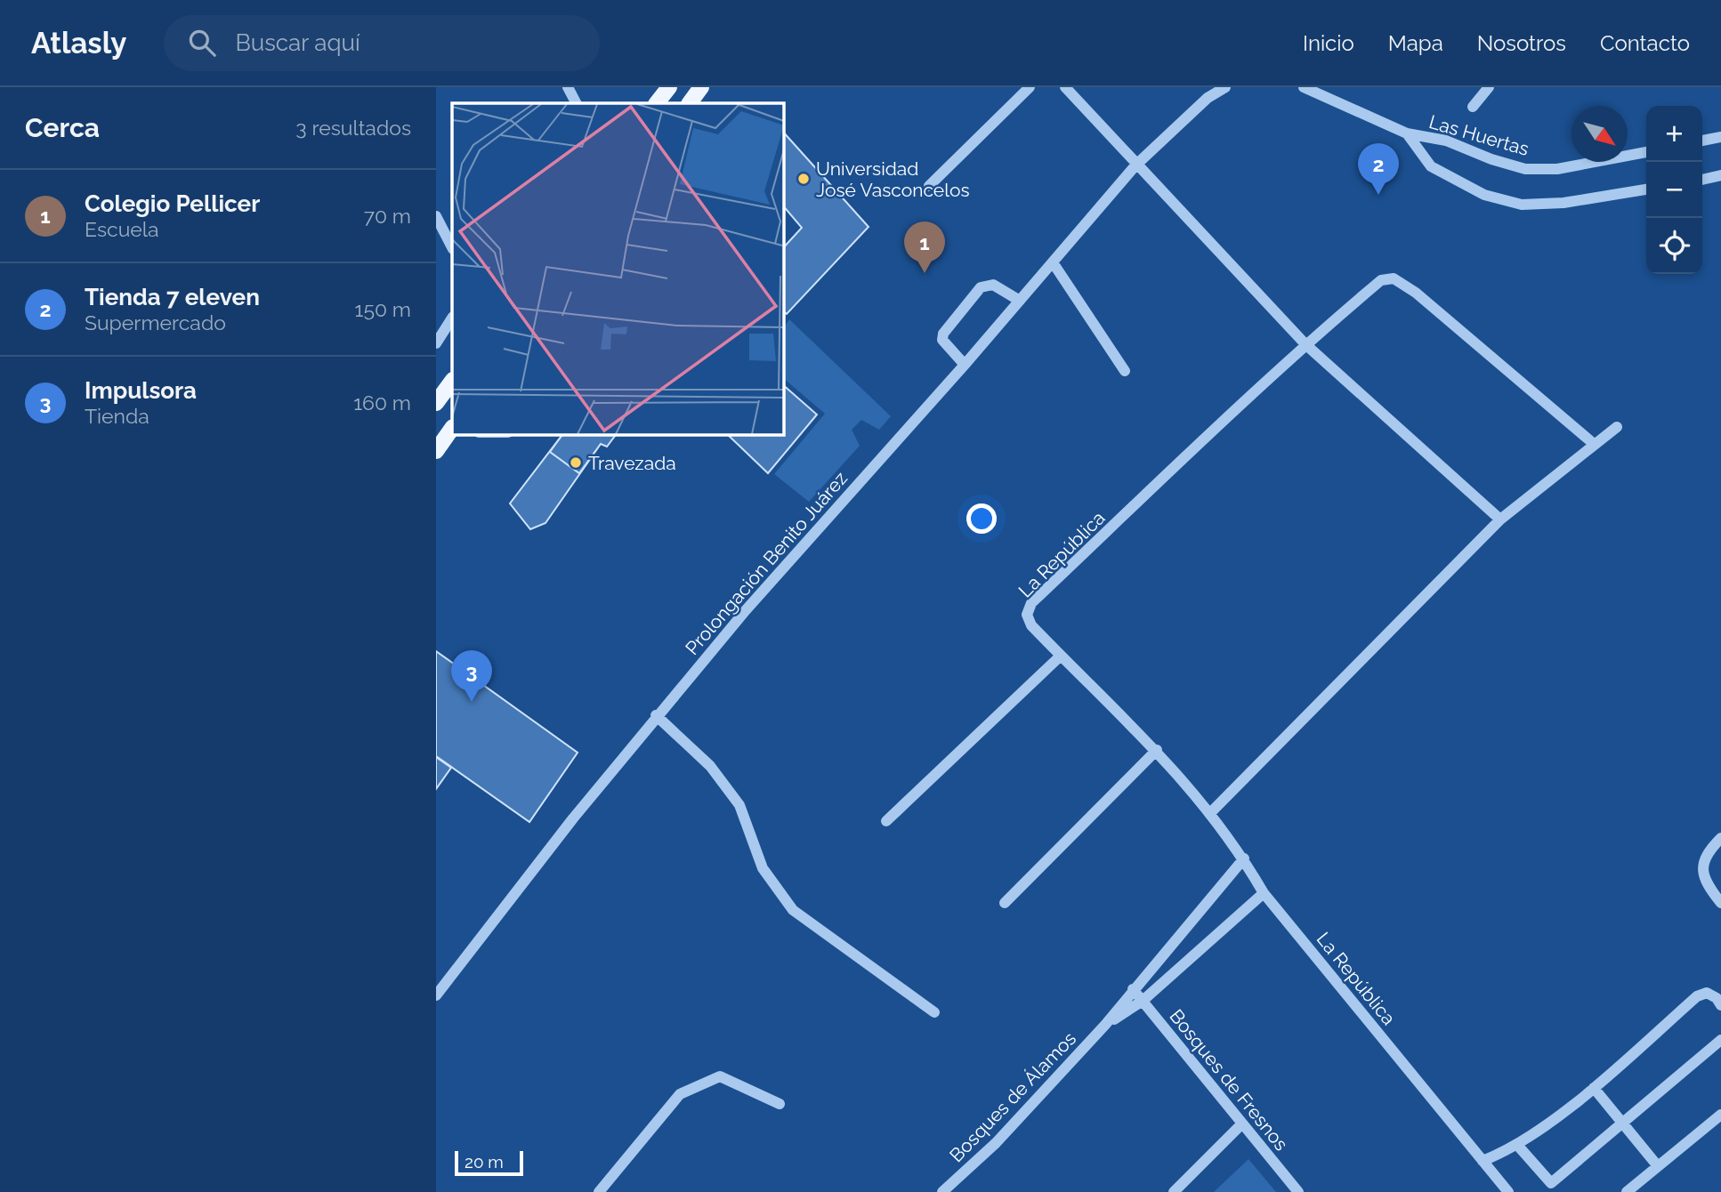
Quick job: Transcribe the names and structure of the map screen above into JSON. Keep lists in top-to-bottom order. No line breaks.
{"streets":{"street":["Las Huertas","La República","Prolongación Benito Juárez","Bosques de Fresnos","Bosques de Álamos"]},"crossings":[["La República","Bosques de Álamos"],["Bosques de Fresnos","Bosques de Álamos"]],"places":["Universidad José Vasconcelos","Travezada"],"scale_bar":"20 m","north":"bottom right","page":{"header":"Atlasly","search":"Buscar aquí","nav":["Inicio","Mapa","Nosotros","Contacto"],"heading":["Cerca","3 resultados"],"map_buttons":["+","−"],"pins":["2","1","3"],"list":[{"mark":"1","name":"Colegio Pellicer","note":"Escuela","value":"70 m"},{"mark":"2","name":"Tienda 7 eleven","note":"Supermercado","value":"150 m"},{"mark":"3","name":"Impulsora","note":"Tienda","value":"160 m"}],"scale":"20 m"}}
